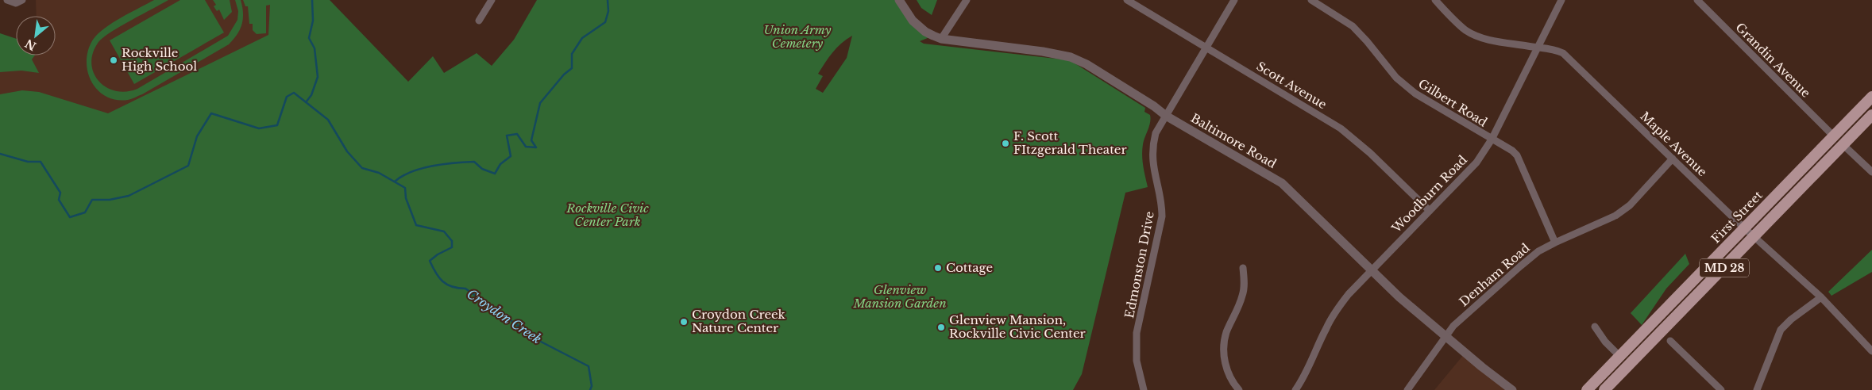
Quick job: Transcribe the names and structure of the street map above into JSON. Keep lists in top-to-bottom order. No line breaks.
{"streets":{"main road":["First Street","MD 28"],"street":["Grandin Avenue","Scott Avenue","Gilbert Road","Baltimore Road","Maple Avenue","Woodburn Road","Edmonston Drive","Denham Road"]},"crossings":[["Grandin Avenue","First Street"],["Scott Avenue","Woodburn Road"],["Scott Avenue","Edmonston Drive"],["Gilbert Road","Woodburn Road"],["Gilbert Road","Denham Road"],["Baltimore Road","Woodburn Road"],["Baltimore Road","Edmonston Drive"],["Baltimore Road","Denham Road"],["Maple Avenue","Woodburn Road"],["Maple Avenue","First Street"],["Maple Avenue","MD 28"],["Maple Avenue","Denham Road"]],"water":["Croydon Creek"],"parks":["Union Army Cemetery","Rockville Civic Center Park","Glenview Mansion Garden"],"places":["Rockville High School","F. Scott FItzgerald Theater","Cottage","Croydon Creek Nature Center","Glenview Mansion, Rockville Civic Center"],"north":"bottom left"}
